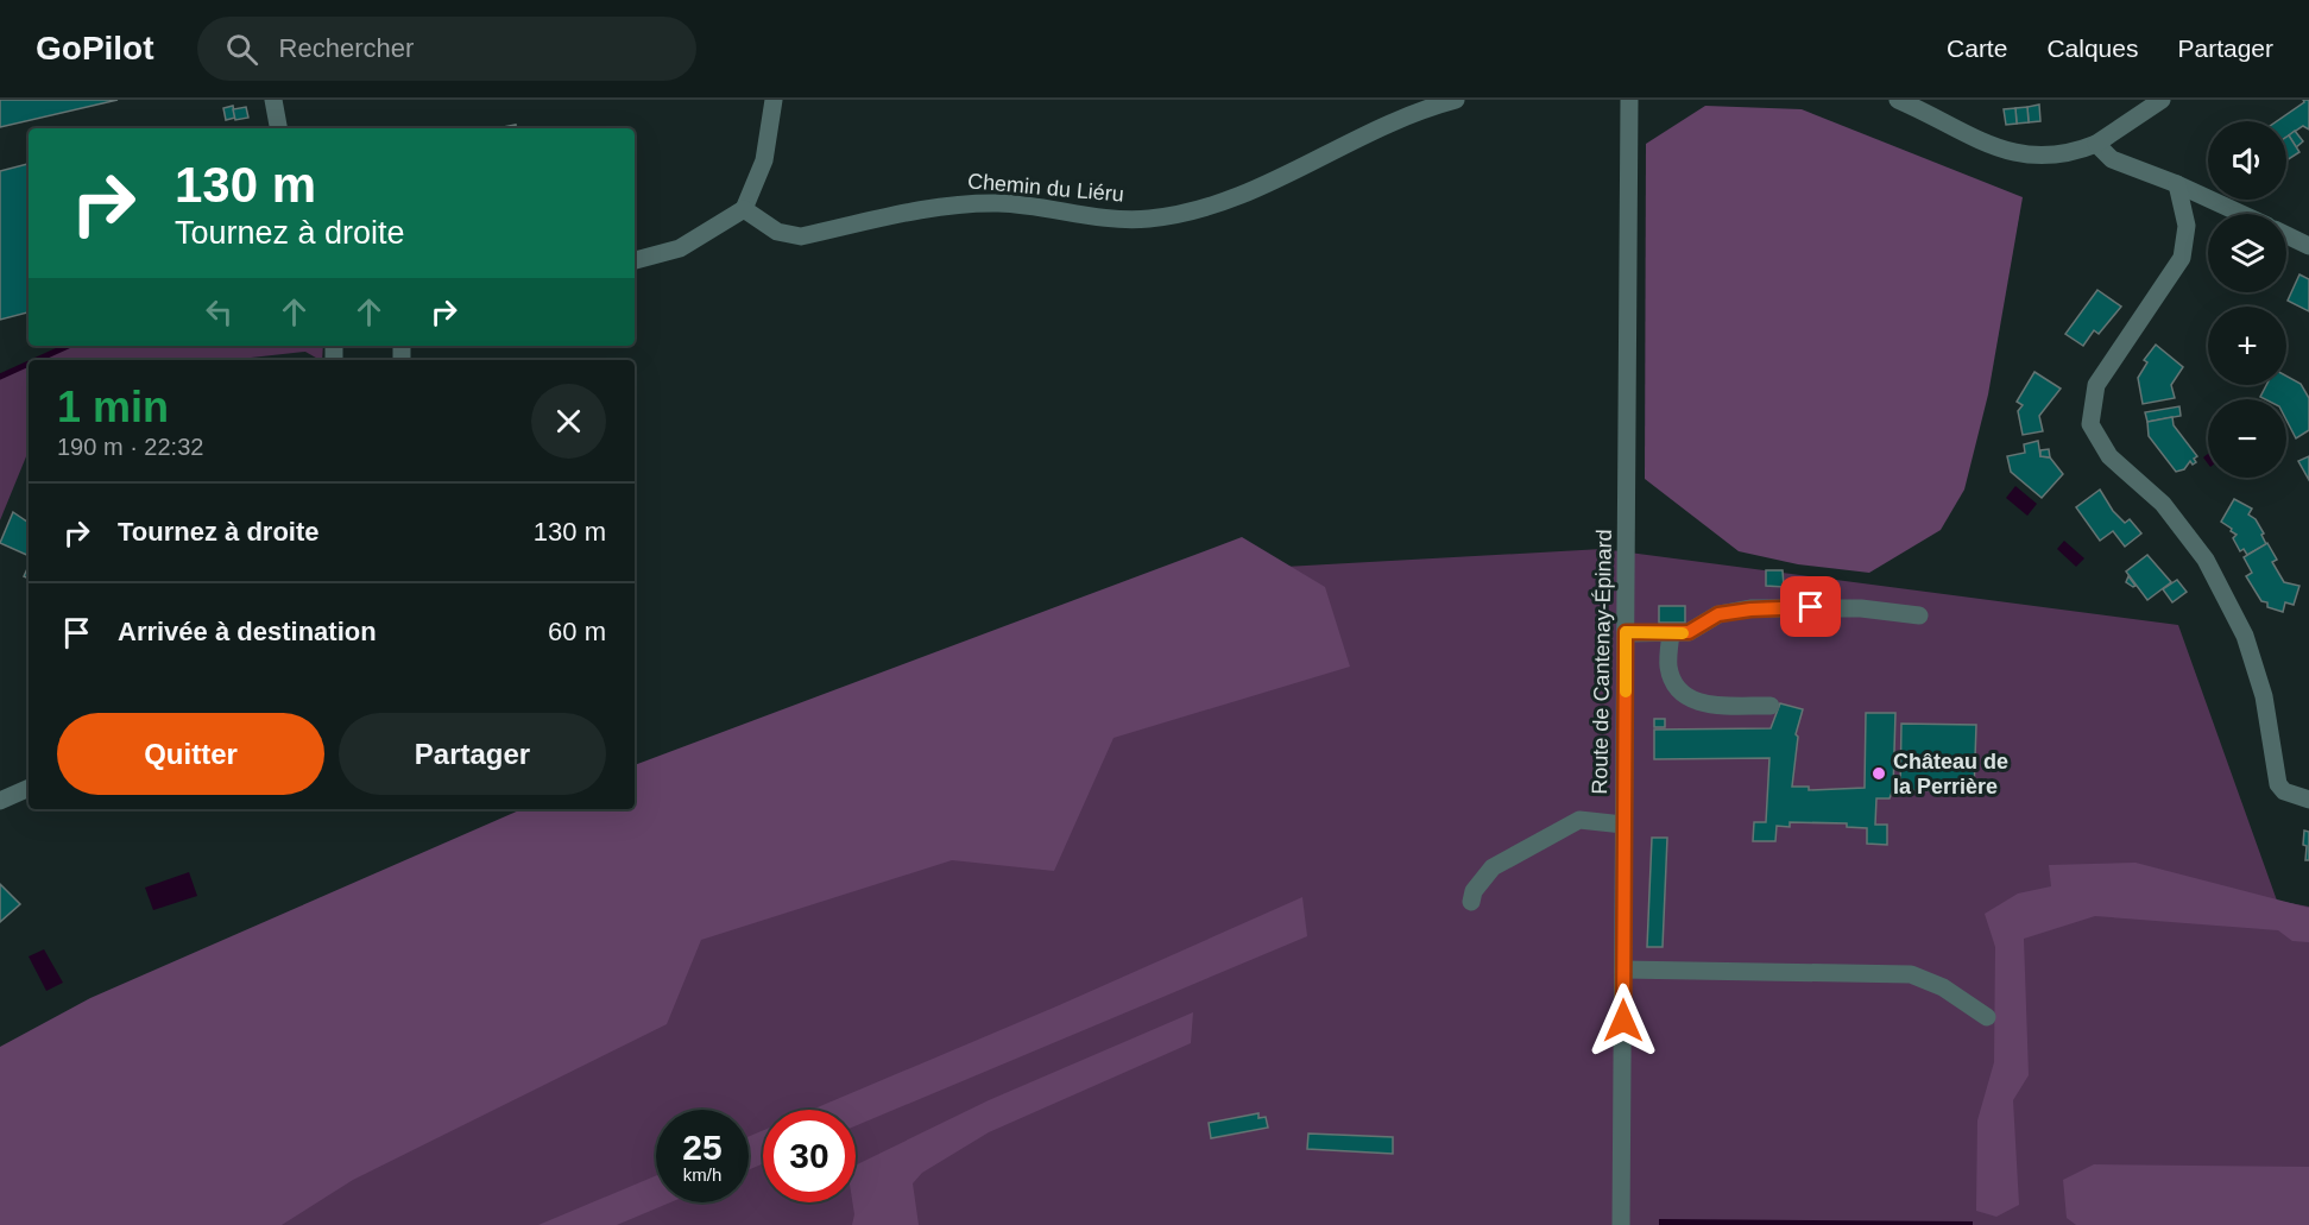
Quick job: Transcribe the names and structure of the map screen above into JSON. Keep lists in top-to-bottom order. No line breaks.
{"streets":{"street":["Chemin du Liéru","Route de Cantenay-Épinard"]},"places":["Château de la Perrière"],"page":{"header":"GoPilot","search":"Rechercher","nav":["Carte","Calques","Partager"],"map_buttons":["+","−"],"turn":["130 m","Tournez à droite"],"heading":["1 min","190 m · 22:32"],"list":[{"name":"Tournez à droite","value":"130 m"},{"name":"Arrivée à destination","value":"60 m"}],"buttons":["Quitter","Partager"],"speed":"25 km/h","limit":"30"}}
